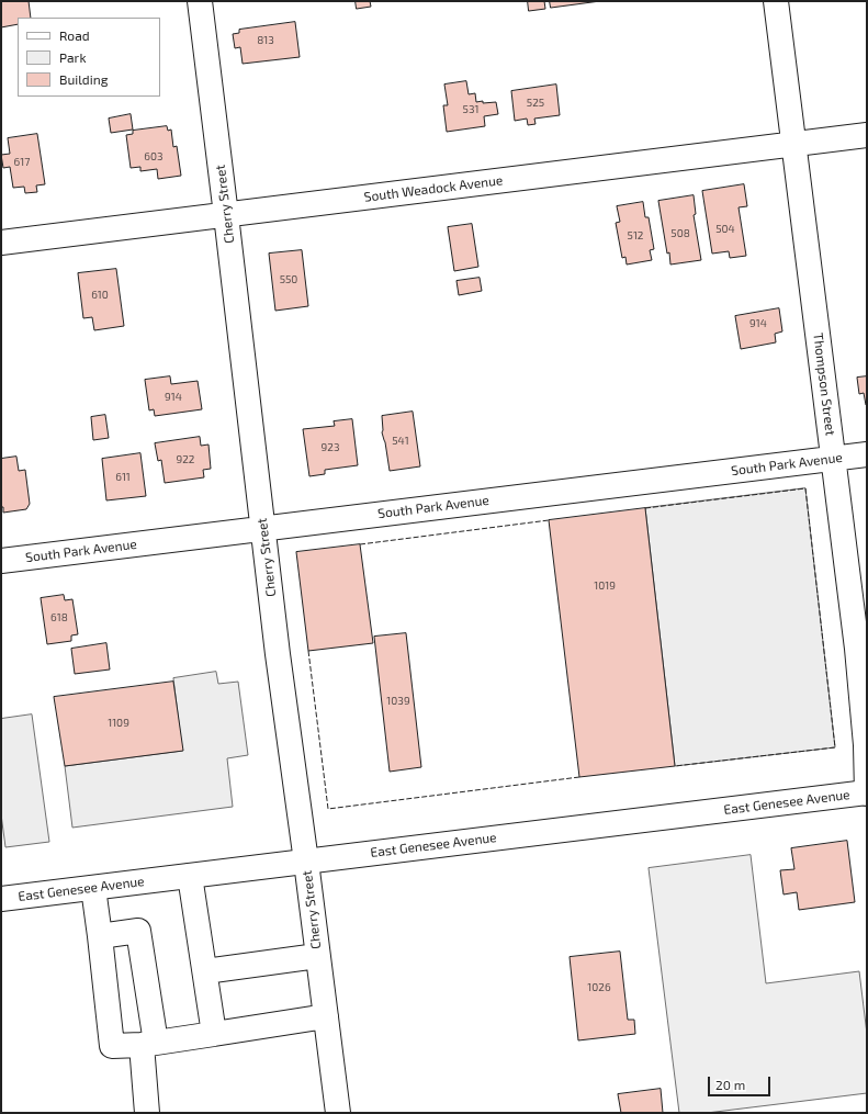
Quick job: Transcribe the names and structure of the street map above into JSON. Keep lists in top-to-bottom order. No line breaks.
{"streets":{"street":["South Weadock Avenue","Cherry Street","Thompson Street","South Park Avenue","East Genesee Avenue"]},"crossings":[["South Weadock Avenue","Cherry Street"],["South Weadock Avenue","Thompson Street"],["Cherry Street","South Park Avenue"],["Cherry Street","East Genesee Avenue"],["Thompson Street","South Park Avenue"],["Thompson Street","East Genesee Avenue"]],"house_numbers":["813","525","531","603","617","504","508","512","550","610","914","914","541","923","922","611","1019","618","1039","1109","1026"],"legend":["Road","Park","Building"],"scale_bar":"20 m"}
